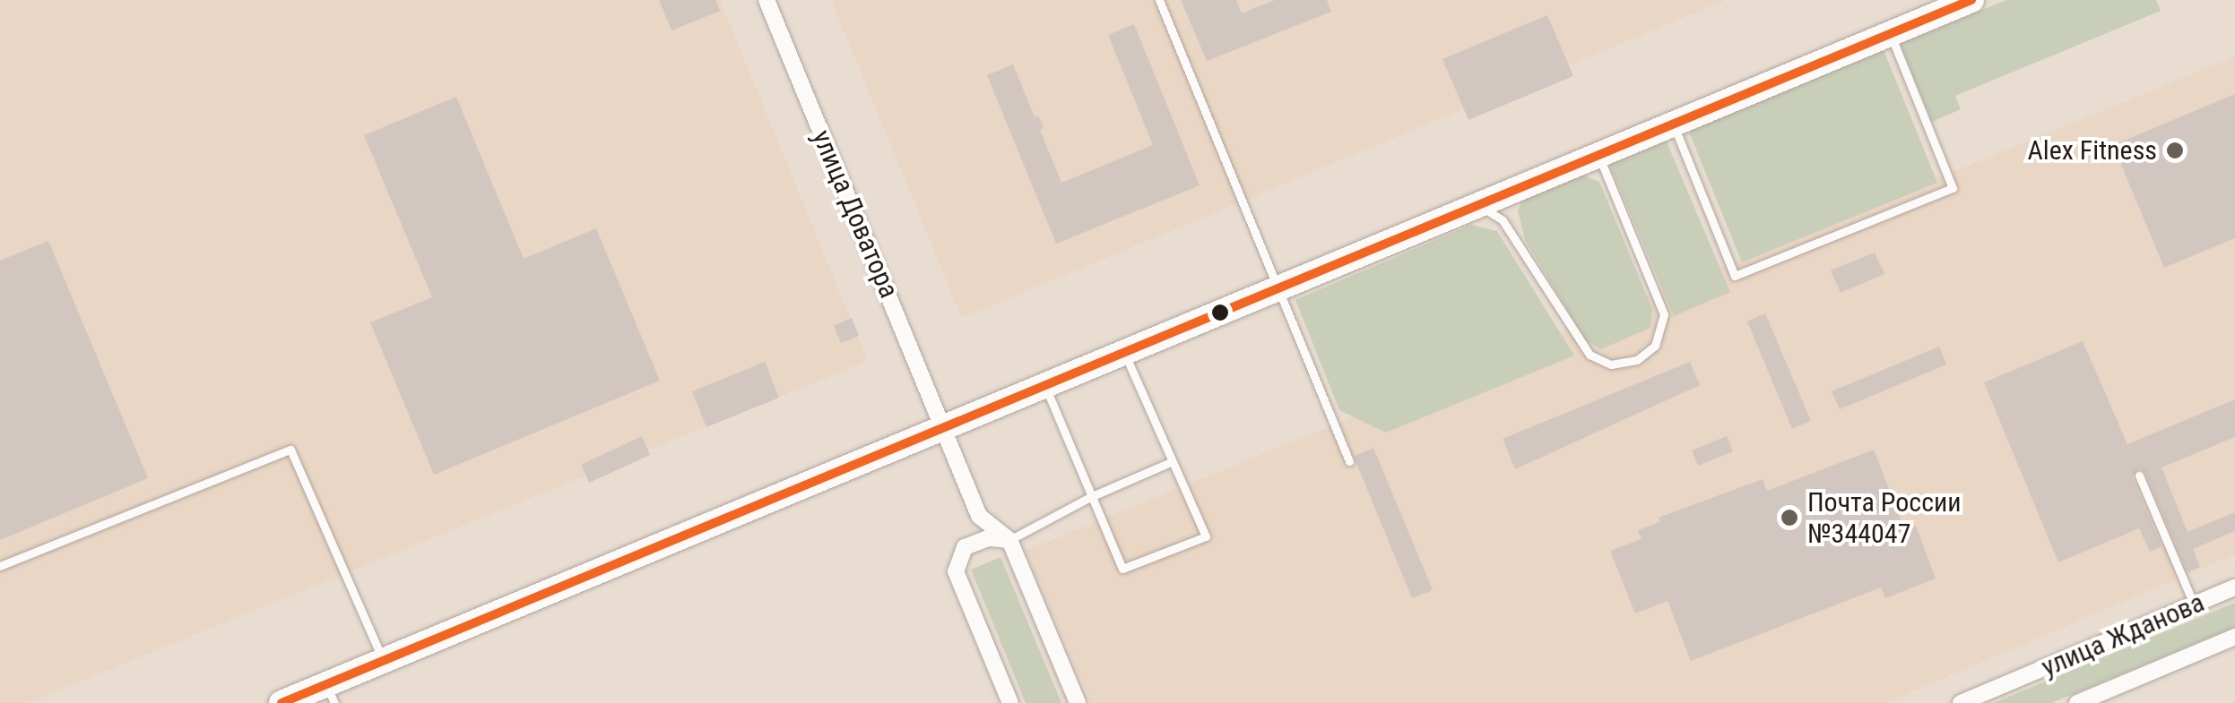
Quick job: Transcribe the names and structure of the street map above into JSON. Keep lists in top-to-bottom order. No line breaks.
{"streets":{"street":["улица Доватора","улица Жданова"]},"places":["Alex Fitness","Почта России №344047"]}
